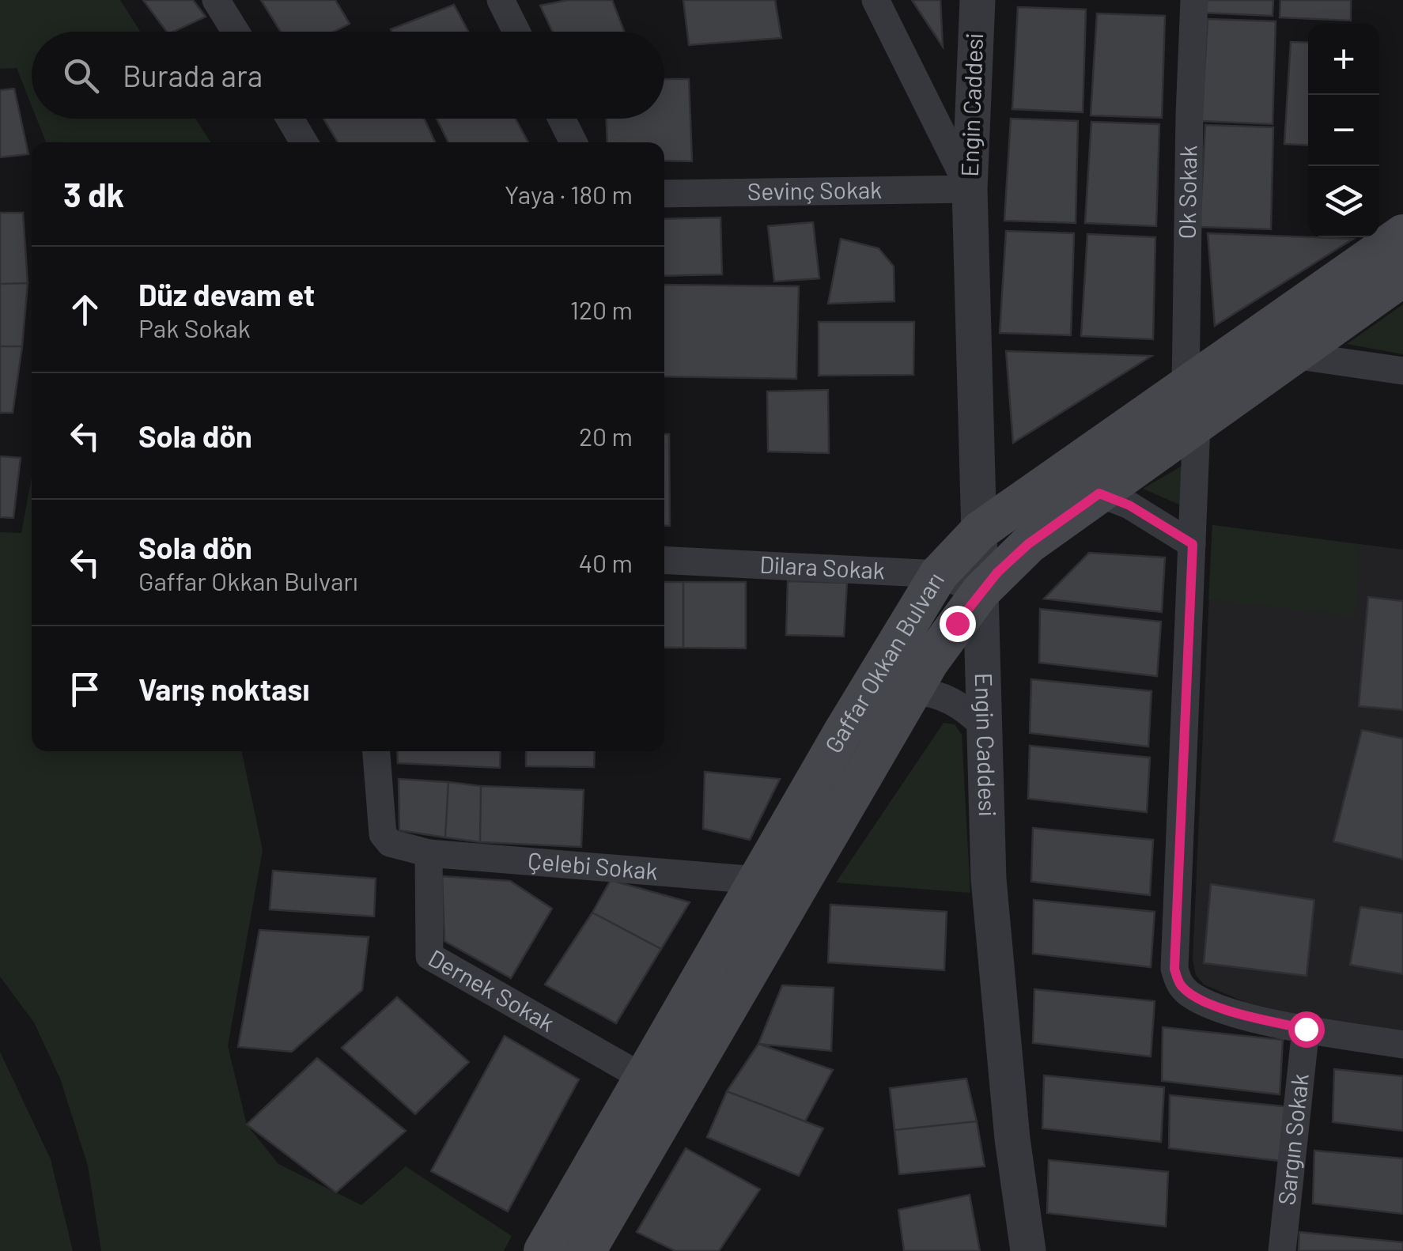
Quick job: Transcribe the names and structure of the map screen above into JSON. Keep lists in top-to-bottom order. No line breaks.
{"streets":{"main road":["Gaffar Okkan Bulvarı"],"street":["Engin Caddesi","Sevinç Sokak","Ok Sokak","Dilara Sokak","Çelebi Sokak","Dernek Sokak","Sargın Sokak"]},"crossings":[["Engin Caddesi","Sevinç Sokak"],["Engin Caddesi","Dilara Sokak"],["Engin Caddesi","Gaffar Okkan Bulvarı"],["Ok Sokak","Gaffar Okkan Bulvarı"],["Dilara Sokak","Gaffar Okkan Bulvarı"],["Gaffar Okkan Bulvarı","Çelebi Sokak"],["Gaffar Okkan Bulvarı","Dernek Sokak"],["Çelebi Sokak","Dernek Sokak"]],"page":{"map_buttons":["+","−"],"search":"Burada ara","heading":["3 dk","Yaya · 180 m"],"list":[["Düz devam et","Pak Sokak","120 m"],["Sola dön","20 m"],["Sola dön","Gaffar Okkan Bulvarı","40 m"],"Varış noktası"]}}
